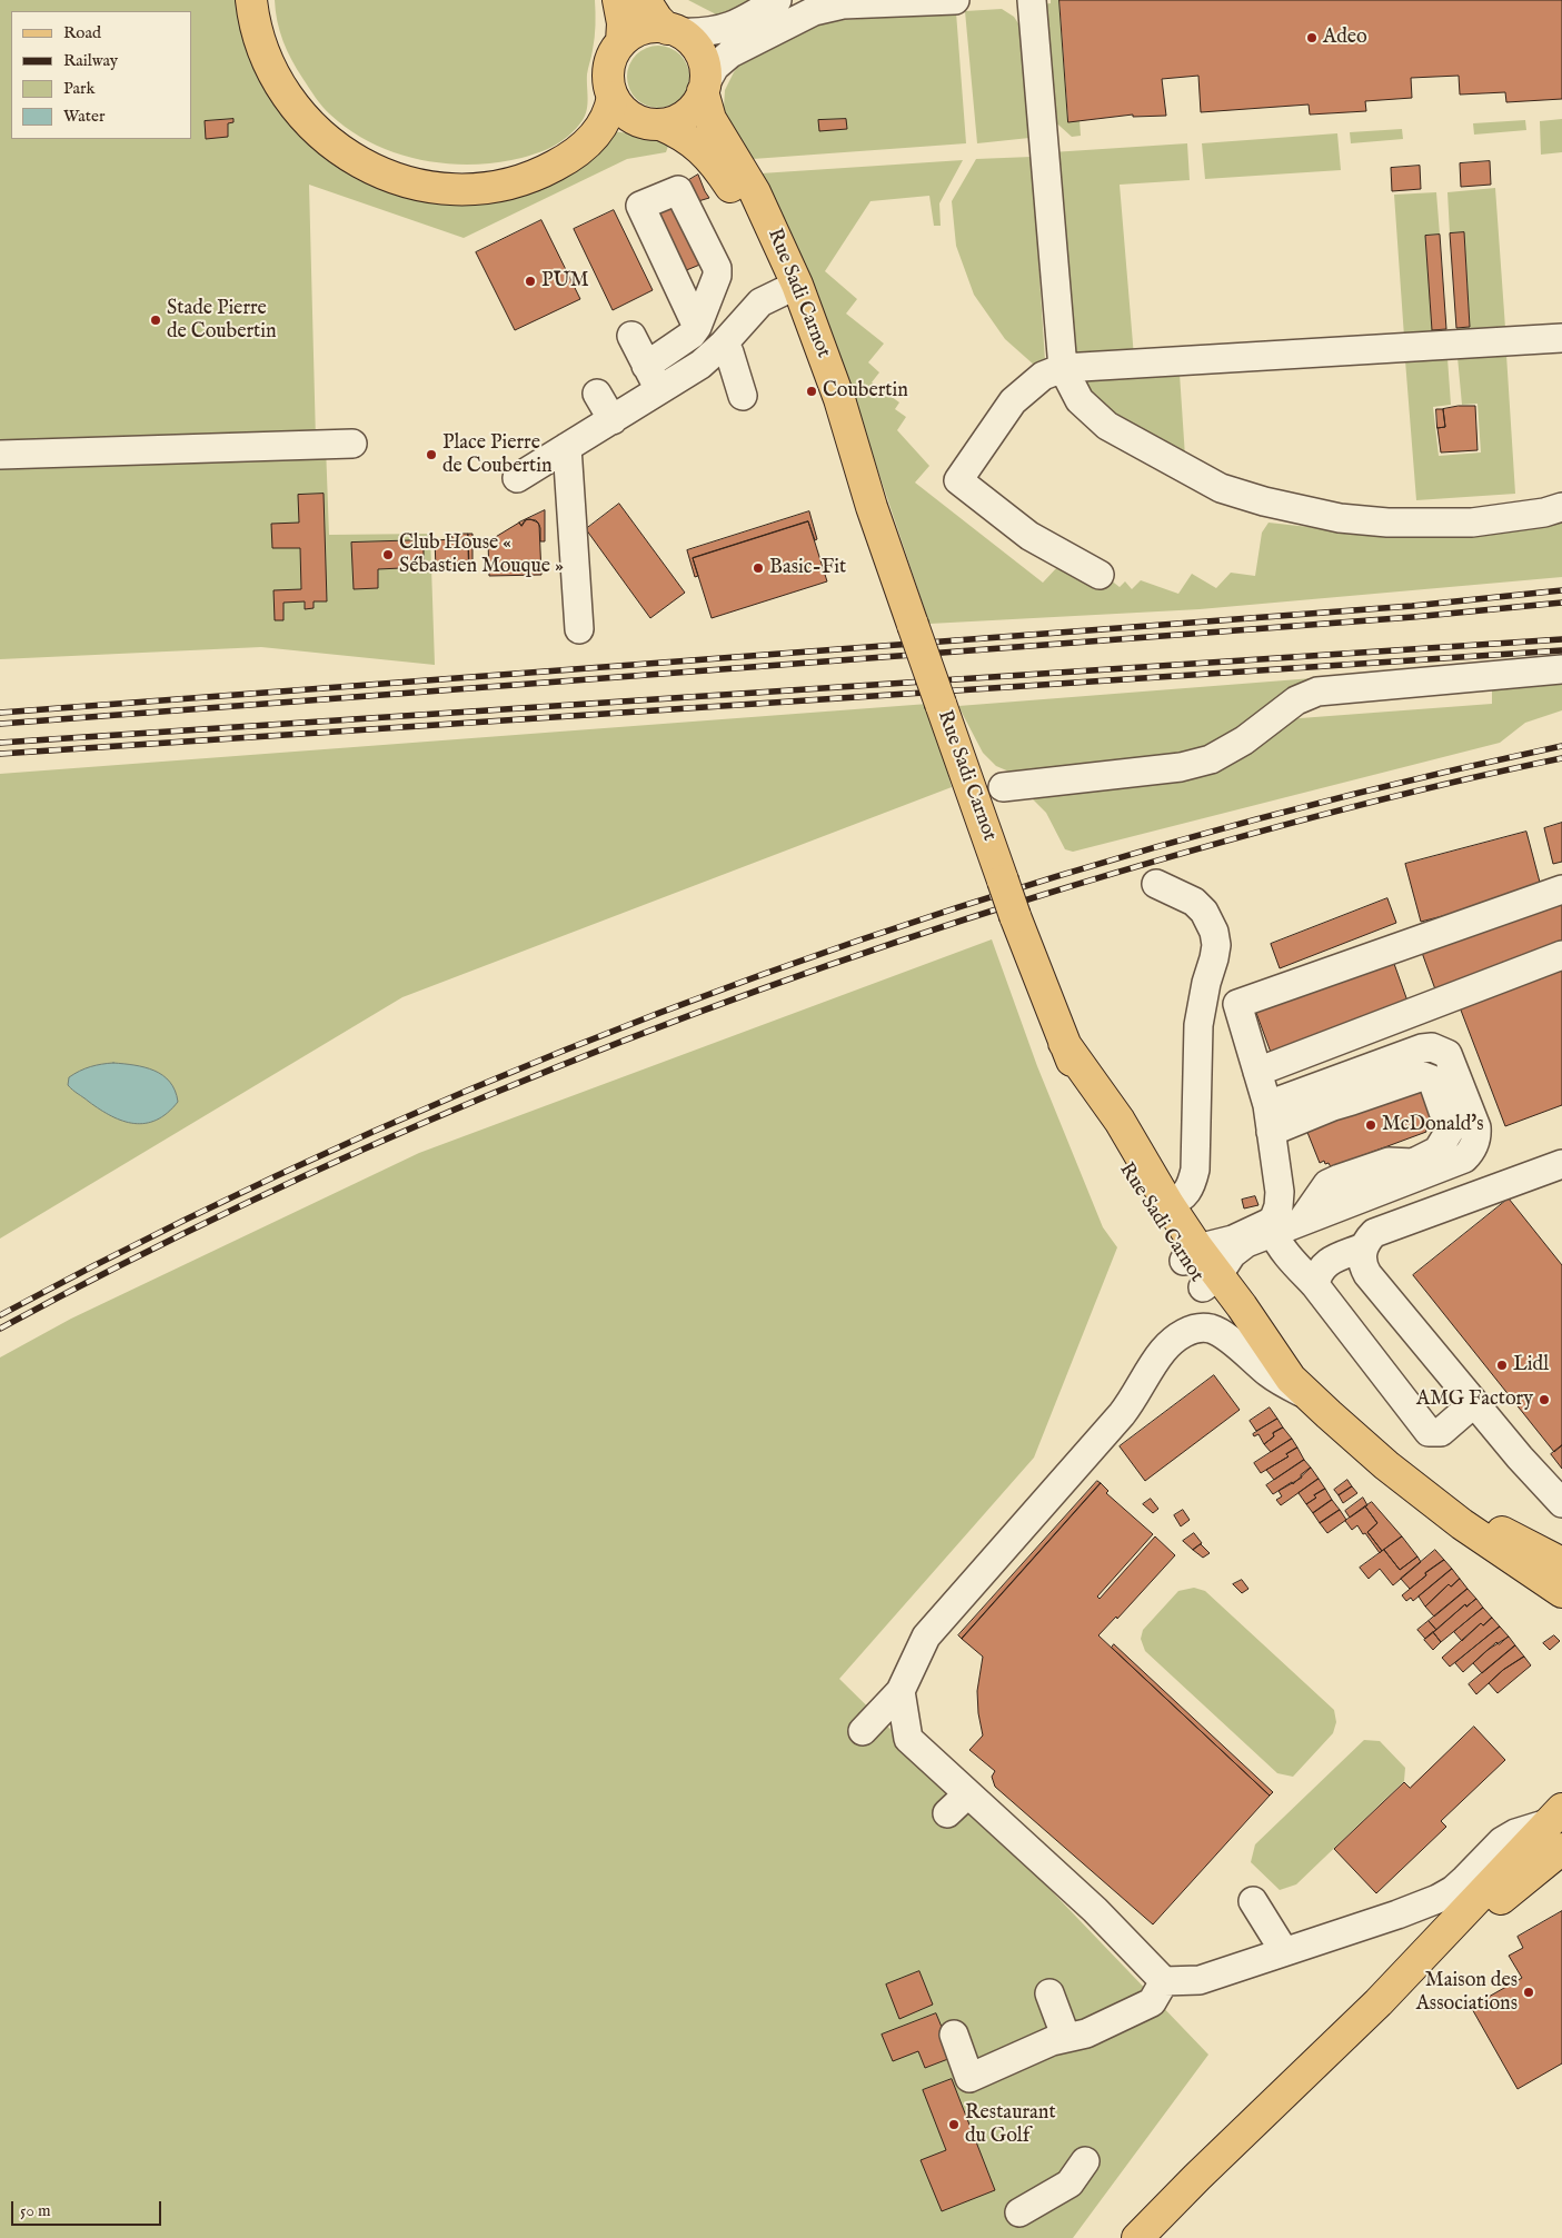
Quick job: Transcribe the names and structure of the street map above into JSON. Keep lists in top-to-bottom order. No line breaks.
{"streets":{"main road":["Rue Sadi Carnot"]},"places":["Adeo","PUM","Stade Pierre de Coubertin","Coubertin","Place Pierre de Coubertin","Club House « Sébastien Mouque »","Basic-Fit","McDonald's","Lidl","AMG Factory","Maison des Associations","Restaurant du Golf"],"legend":["Road","Railway","Park","Water"],"scale_bar":"50 m"}
